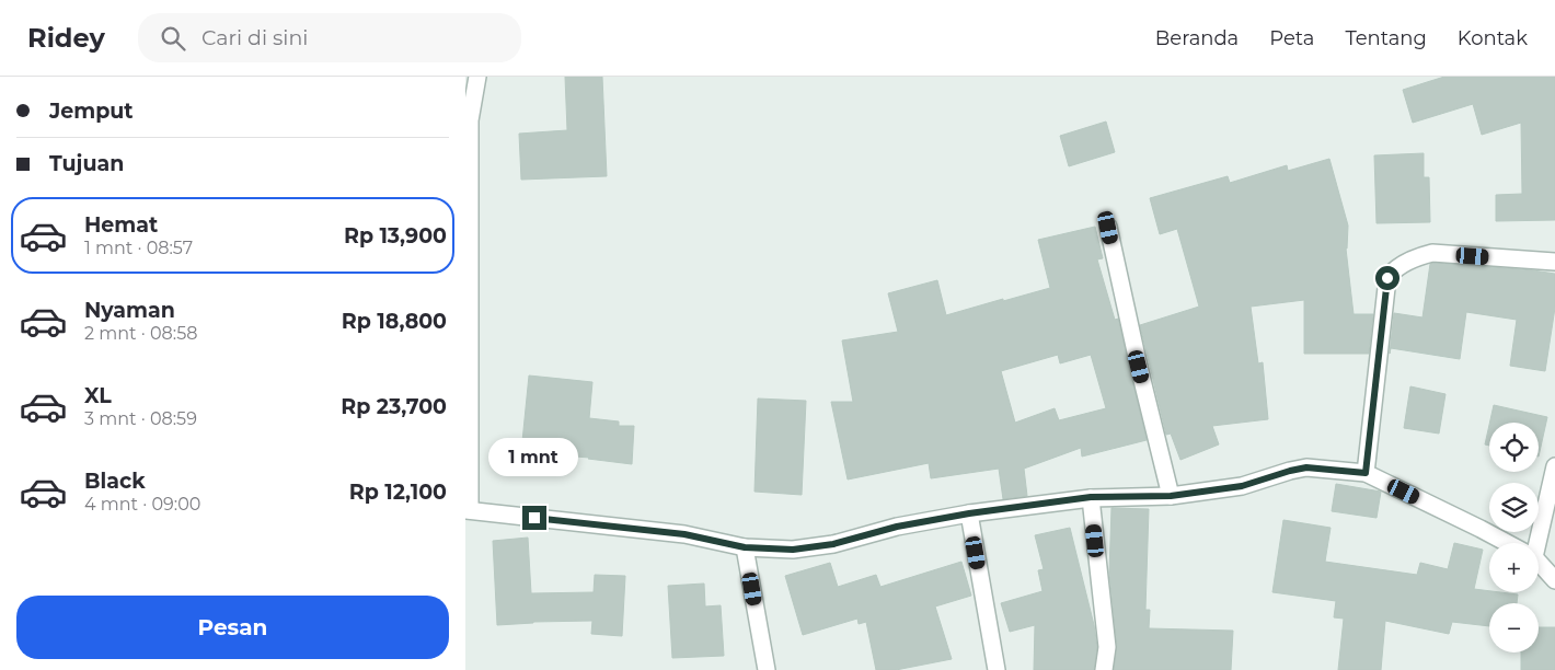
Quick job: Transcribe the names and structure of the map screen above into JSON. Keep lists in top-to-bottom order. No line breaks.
{"page":{"header":"Ridey","search":"Cari di sini","nav":["Beranda","Peta","Tentang","Kontak"],"banner":["Jemput","Tujuan"],"list":[{"name":"Hemat","note":"1 mnt · 08:57","value":"Rp 13,900"},{"name":"Nyaman","note":"2 mnt · 08:58","value":"Rp 18,800"},{"name":"XL","note":"3 mnt · 08:59","value":"Rp 23,700"},{"name":"Black","note":"4 mnt · 09:00","value":"Rp 12,100"}],"map_buttons":["+","−"],"bubble":"1 mnt","buttons":"Pesan"}}
